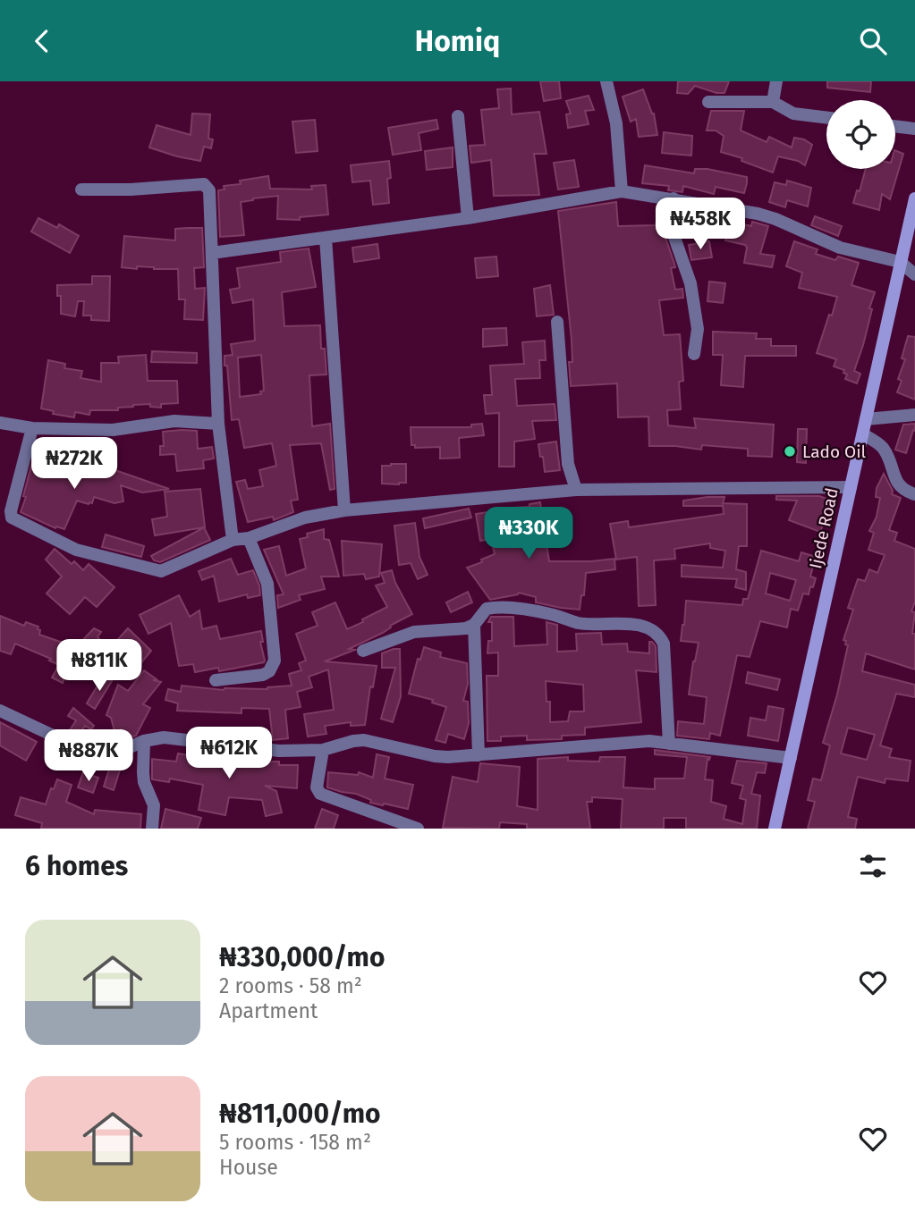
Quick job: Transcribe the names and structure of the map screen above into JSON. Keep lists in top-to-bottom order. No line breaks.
{"streets":{"main road":["Ijede Road"]},"places":["Lado Oil"],"page":{"header":"Homiq","price":["₦458K","₦272K","₦330K","₦811K","₦612K","₦887K"],"heading":"6 homes","list":[{"name":"₦330,000/mo","note":"2 rooms · 58 m² · Apartment"},{"name":"₦811,000/mo","note":"5 rooms · 158 m² · House"}]}}
